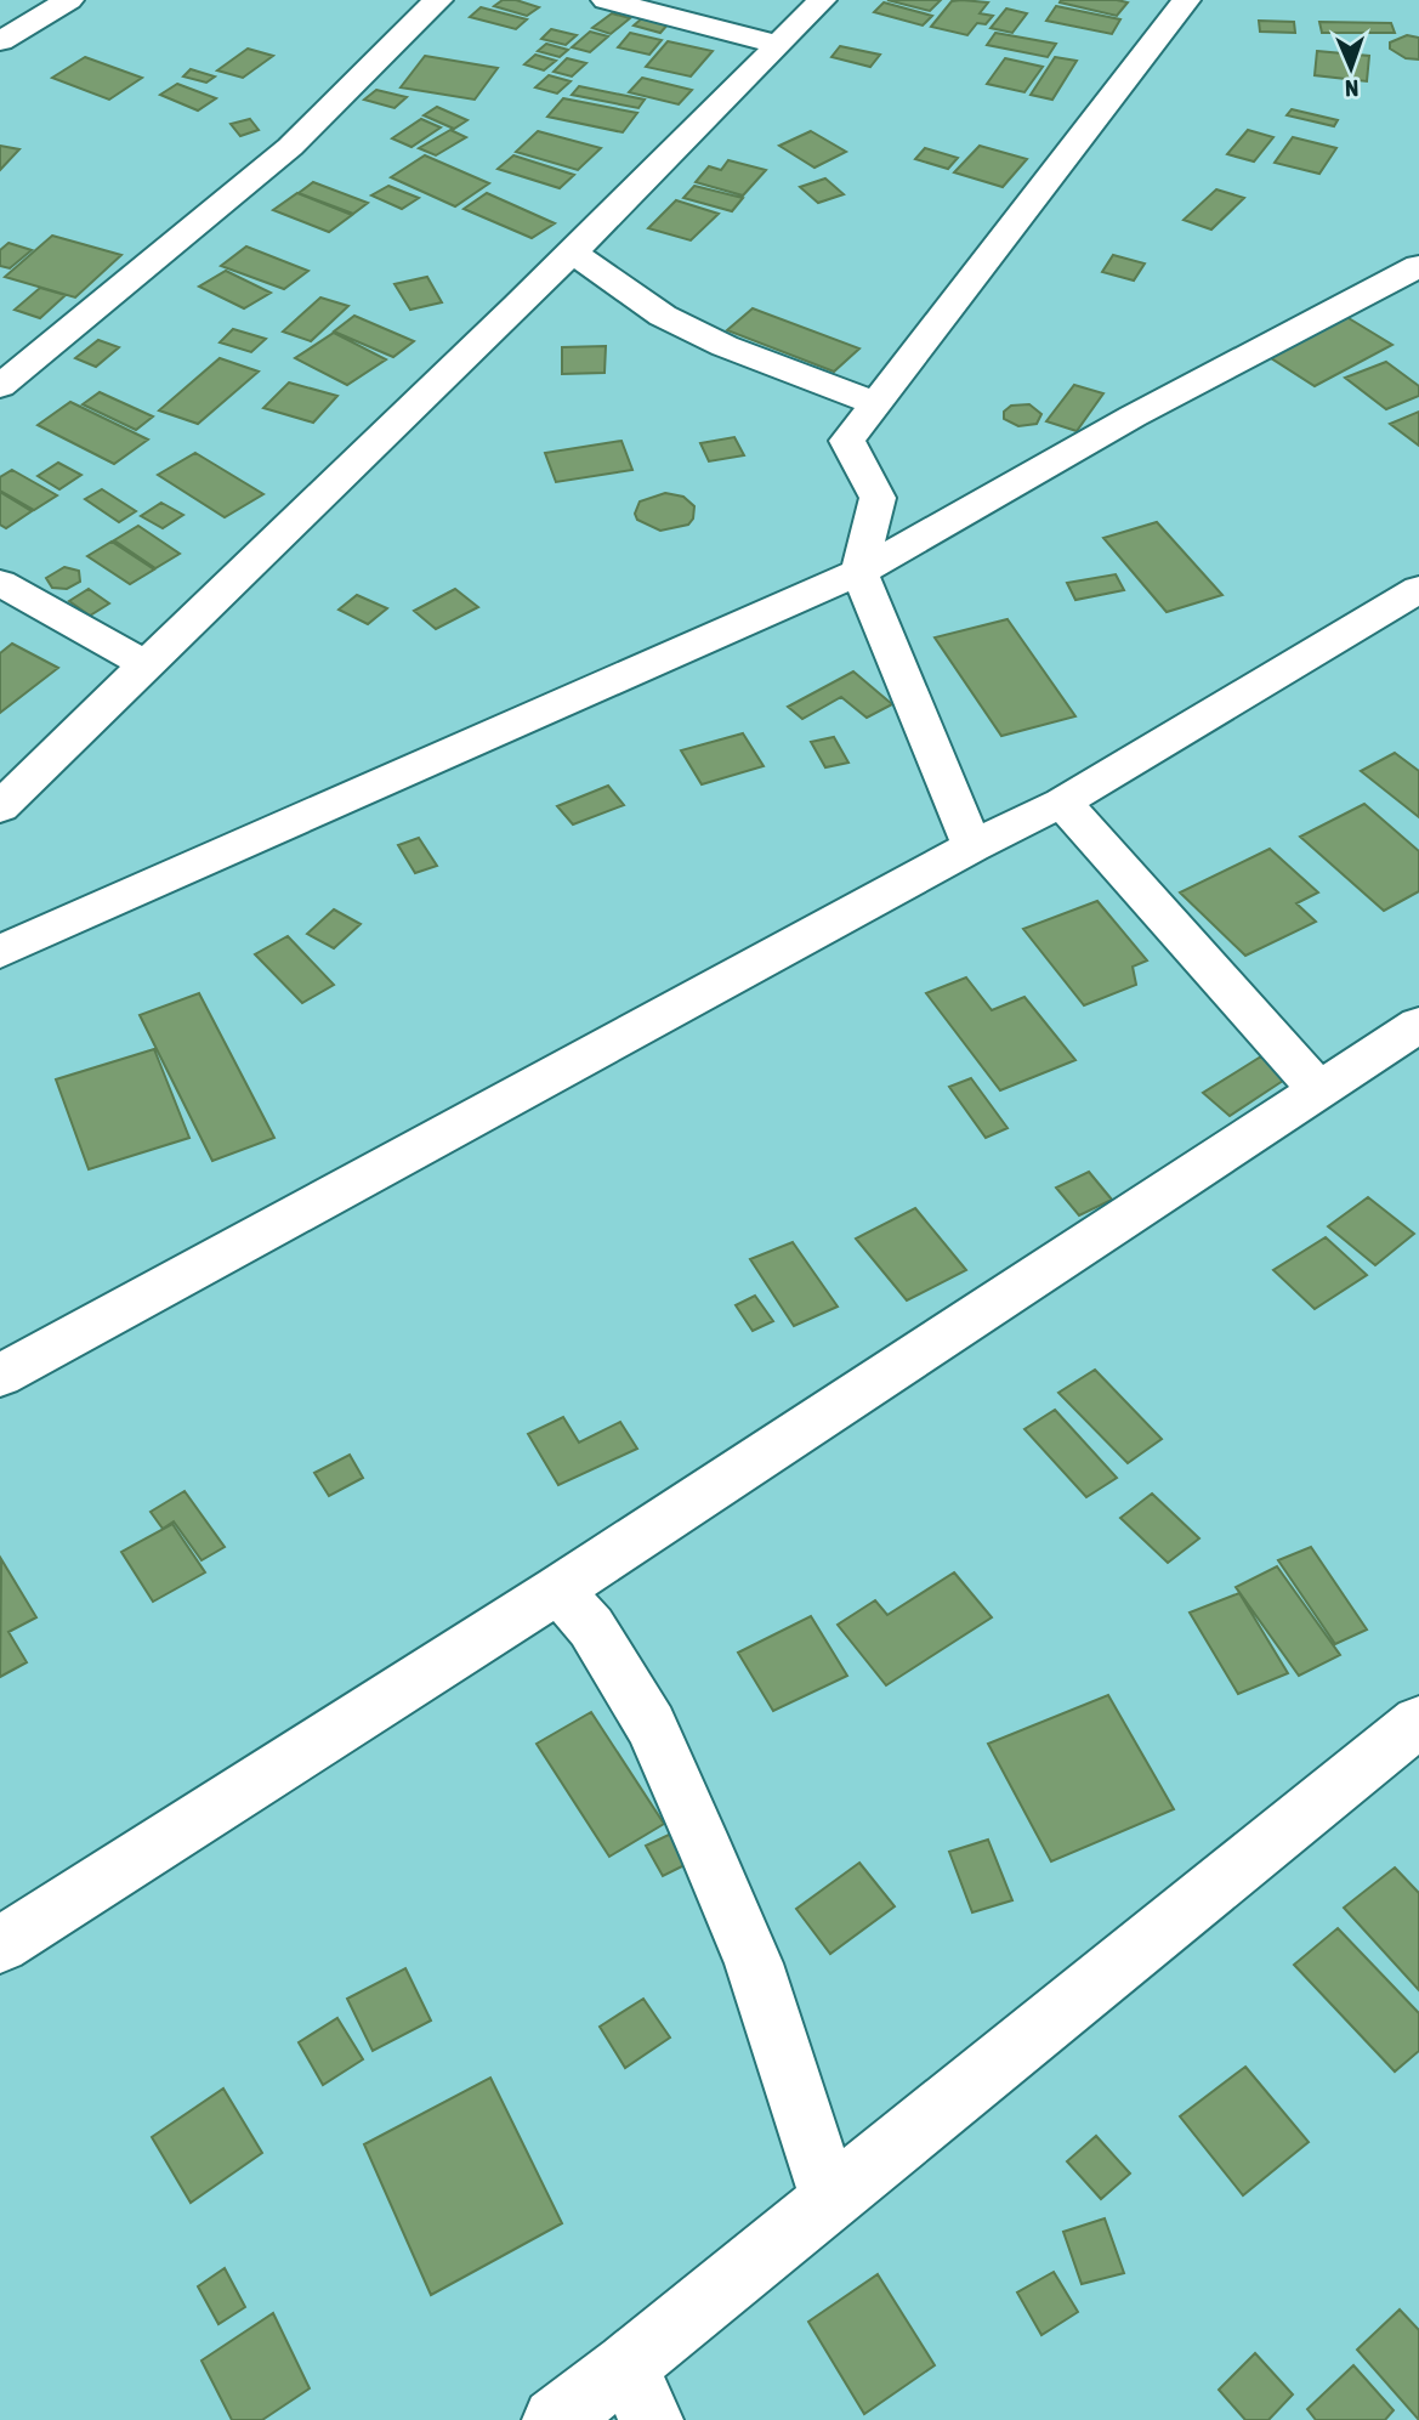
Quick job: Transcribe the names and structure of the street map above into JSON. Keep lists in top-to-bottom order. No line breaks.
{"north":"bottom"}
